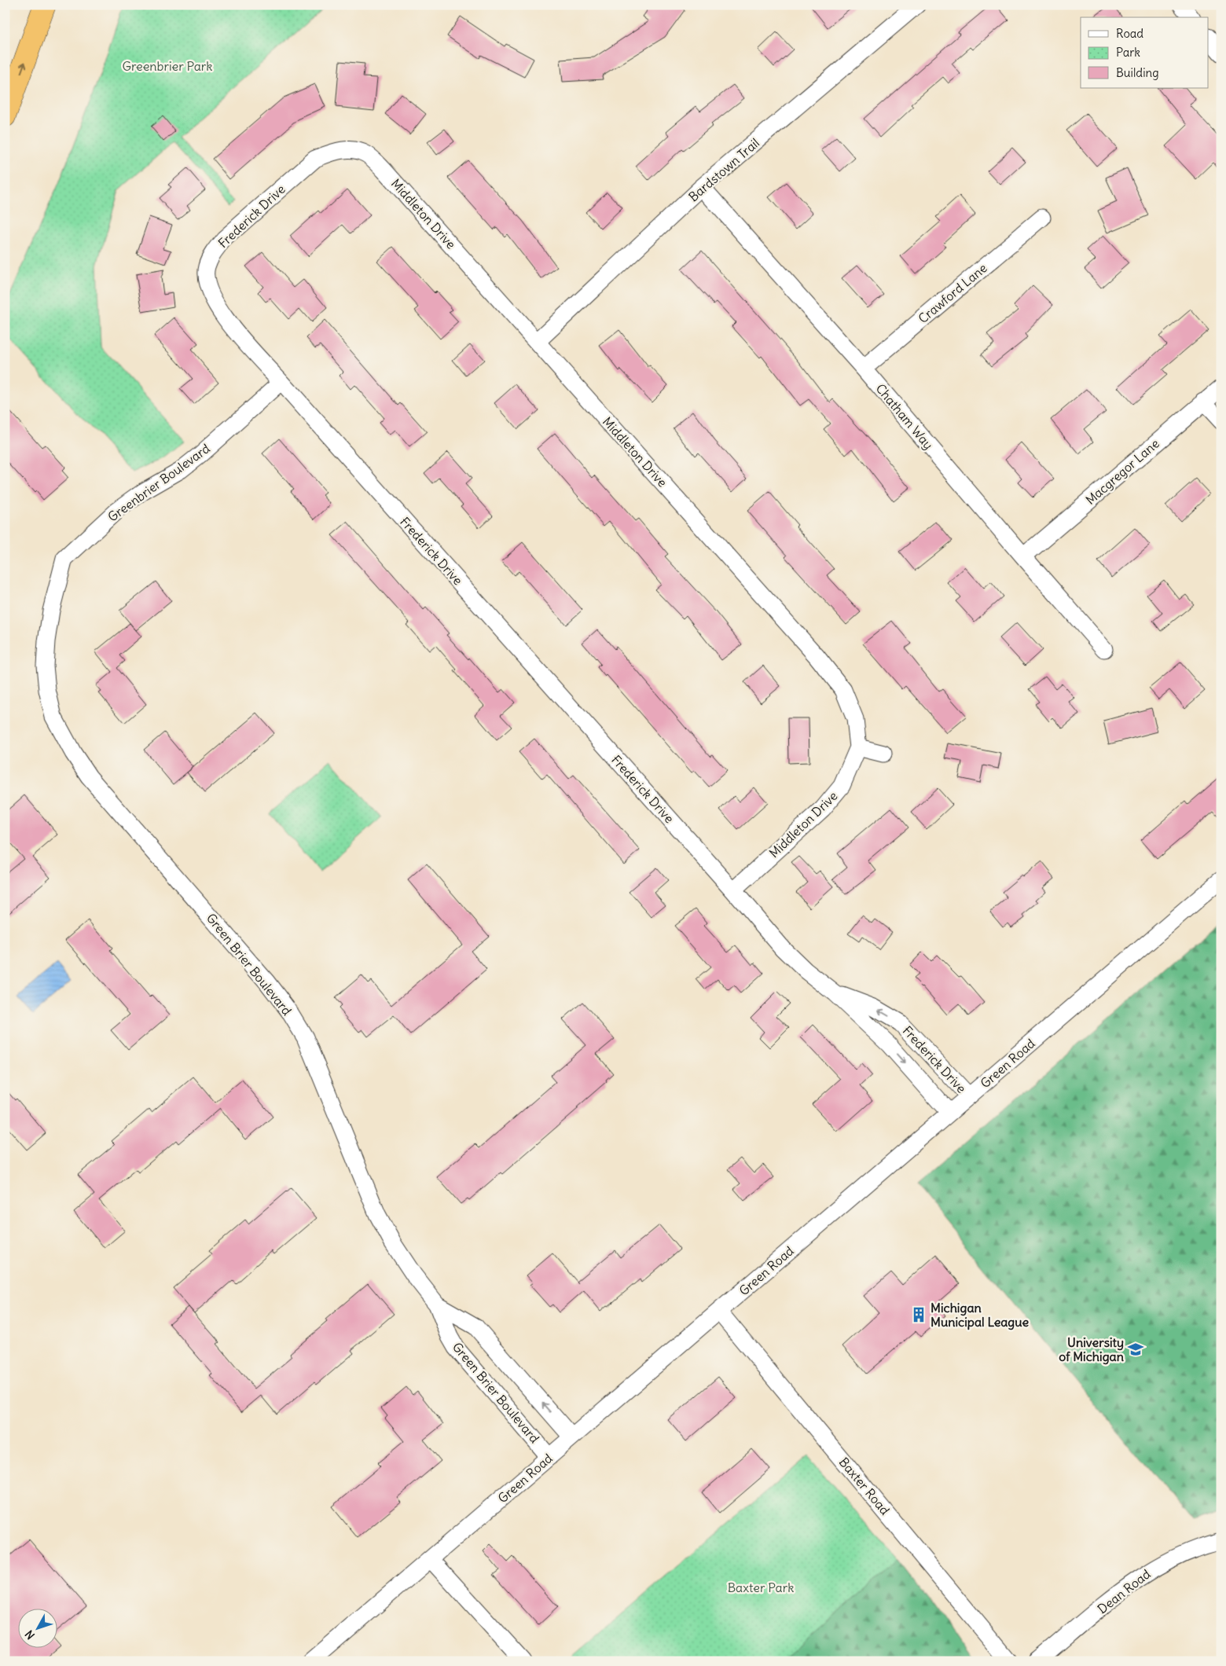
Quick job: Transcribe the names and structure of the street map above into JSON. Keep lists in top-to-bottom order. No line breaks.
{"streets":{"street":["Bardstown Trail","Middleton Drive","Frederick Drive","Crawford Lane","Chatham Way","Macgregor Lane","Greenbrier Boulevard","Green Brier Boulevard","Green Road","Baxter Road","Dean Road"]},"crossings":[["Bardstown Trail","Middleton Drive"],["Bardstown Trail","Chatham Way"],["Middleton Drive","Frederick Drive"],["Frederick Drive","Greenbrier Boulevard"],["Frederick Drive","Green Road"],["Crawford Lane","Chatham Way"],["Chatham Way","Macgregor Lane"],["Greenbrier Boulevard","Green Brier Boulevard"],["Green Brier Boulevard","Green Road"],["Green Road","Baxter Road"]],"parks":["Greenbrier Park","Baxter Park"],"places":{"building":["Michigan Municipal League"],"school or university":["University of Michigan"]},"legend":["Road","Park","Building"],"north":"bottom left"}
